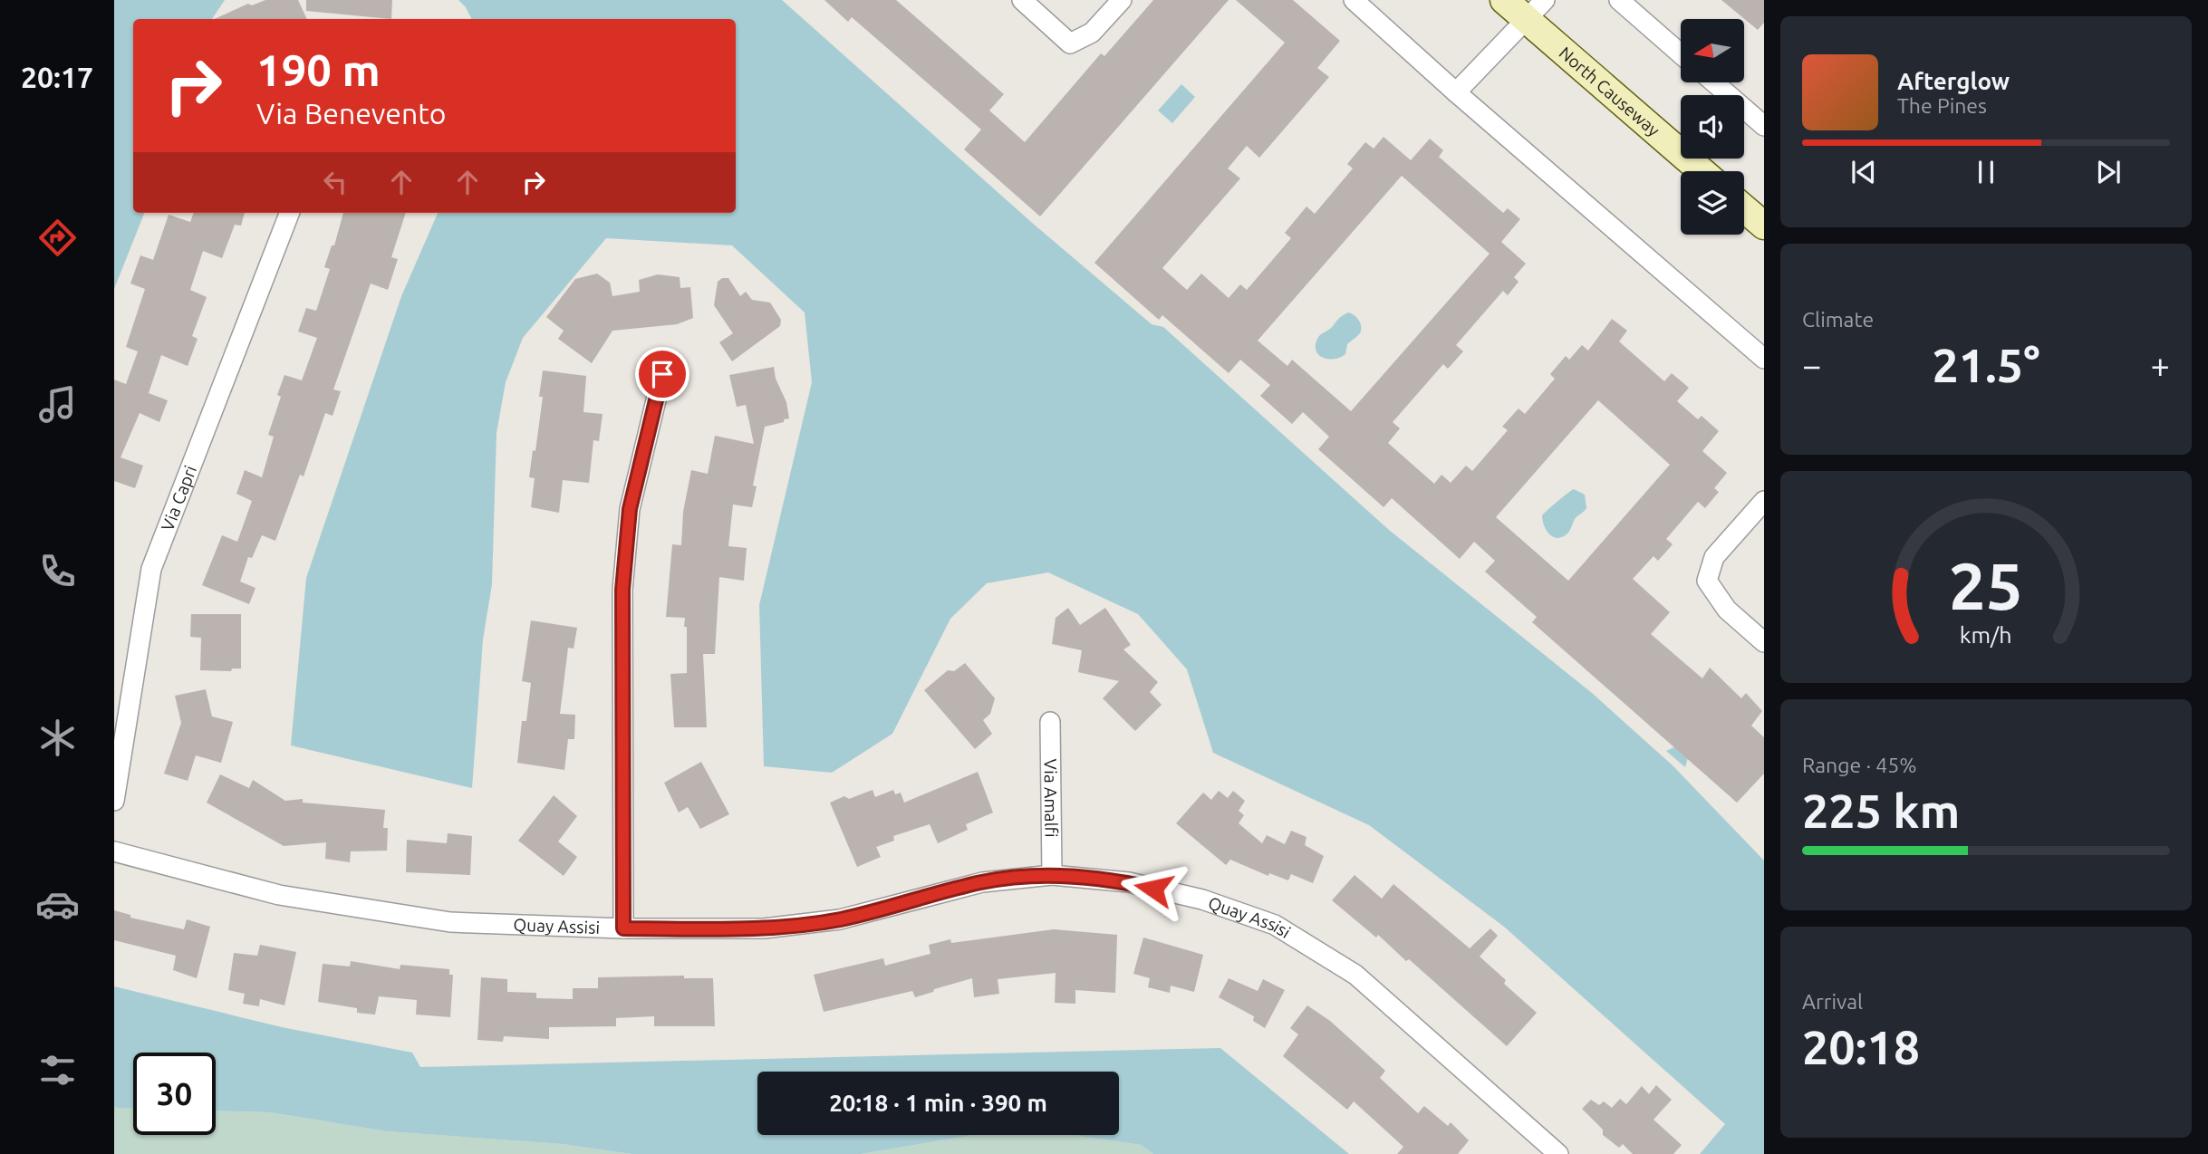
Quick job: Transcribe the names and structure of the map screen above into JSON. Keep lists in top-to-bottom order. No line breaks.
{"streets":{"main road":["North Causeway"],"street":["Via Capri","Via Amalfi","Quay Assisi"]},"crossings":[["Via Amalfi","Quay Assisi"]],"north":"left","page":{"tabs":"20:17","turn":["190 m","Via Benevento"],"song":["Afterglow","The Pines"],"tile":["Climate",["Range · 45%","225 km"],["Arrival","20:18"]],"heat":["−","21.5°","+"],"limit":"30","trip":"20:18 · 1 min · 390 m","gauge":["25","km/h"]}}
